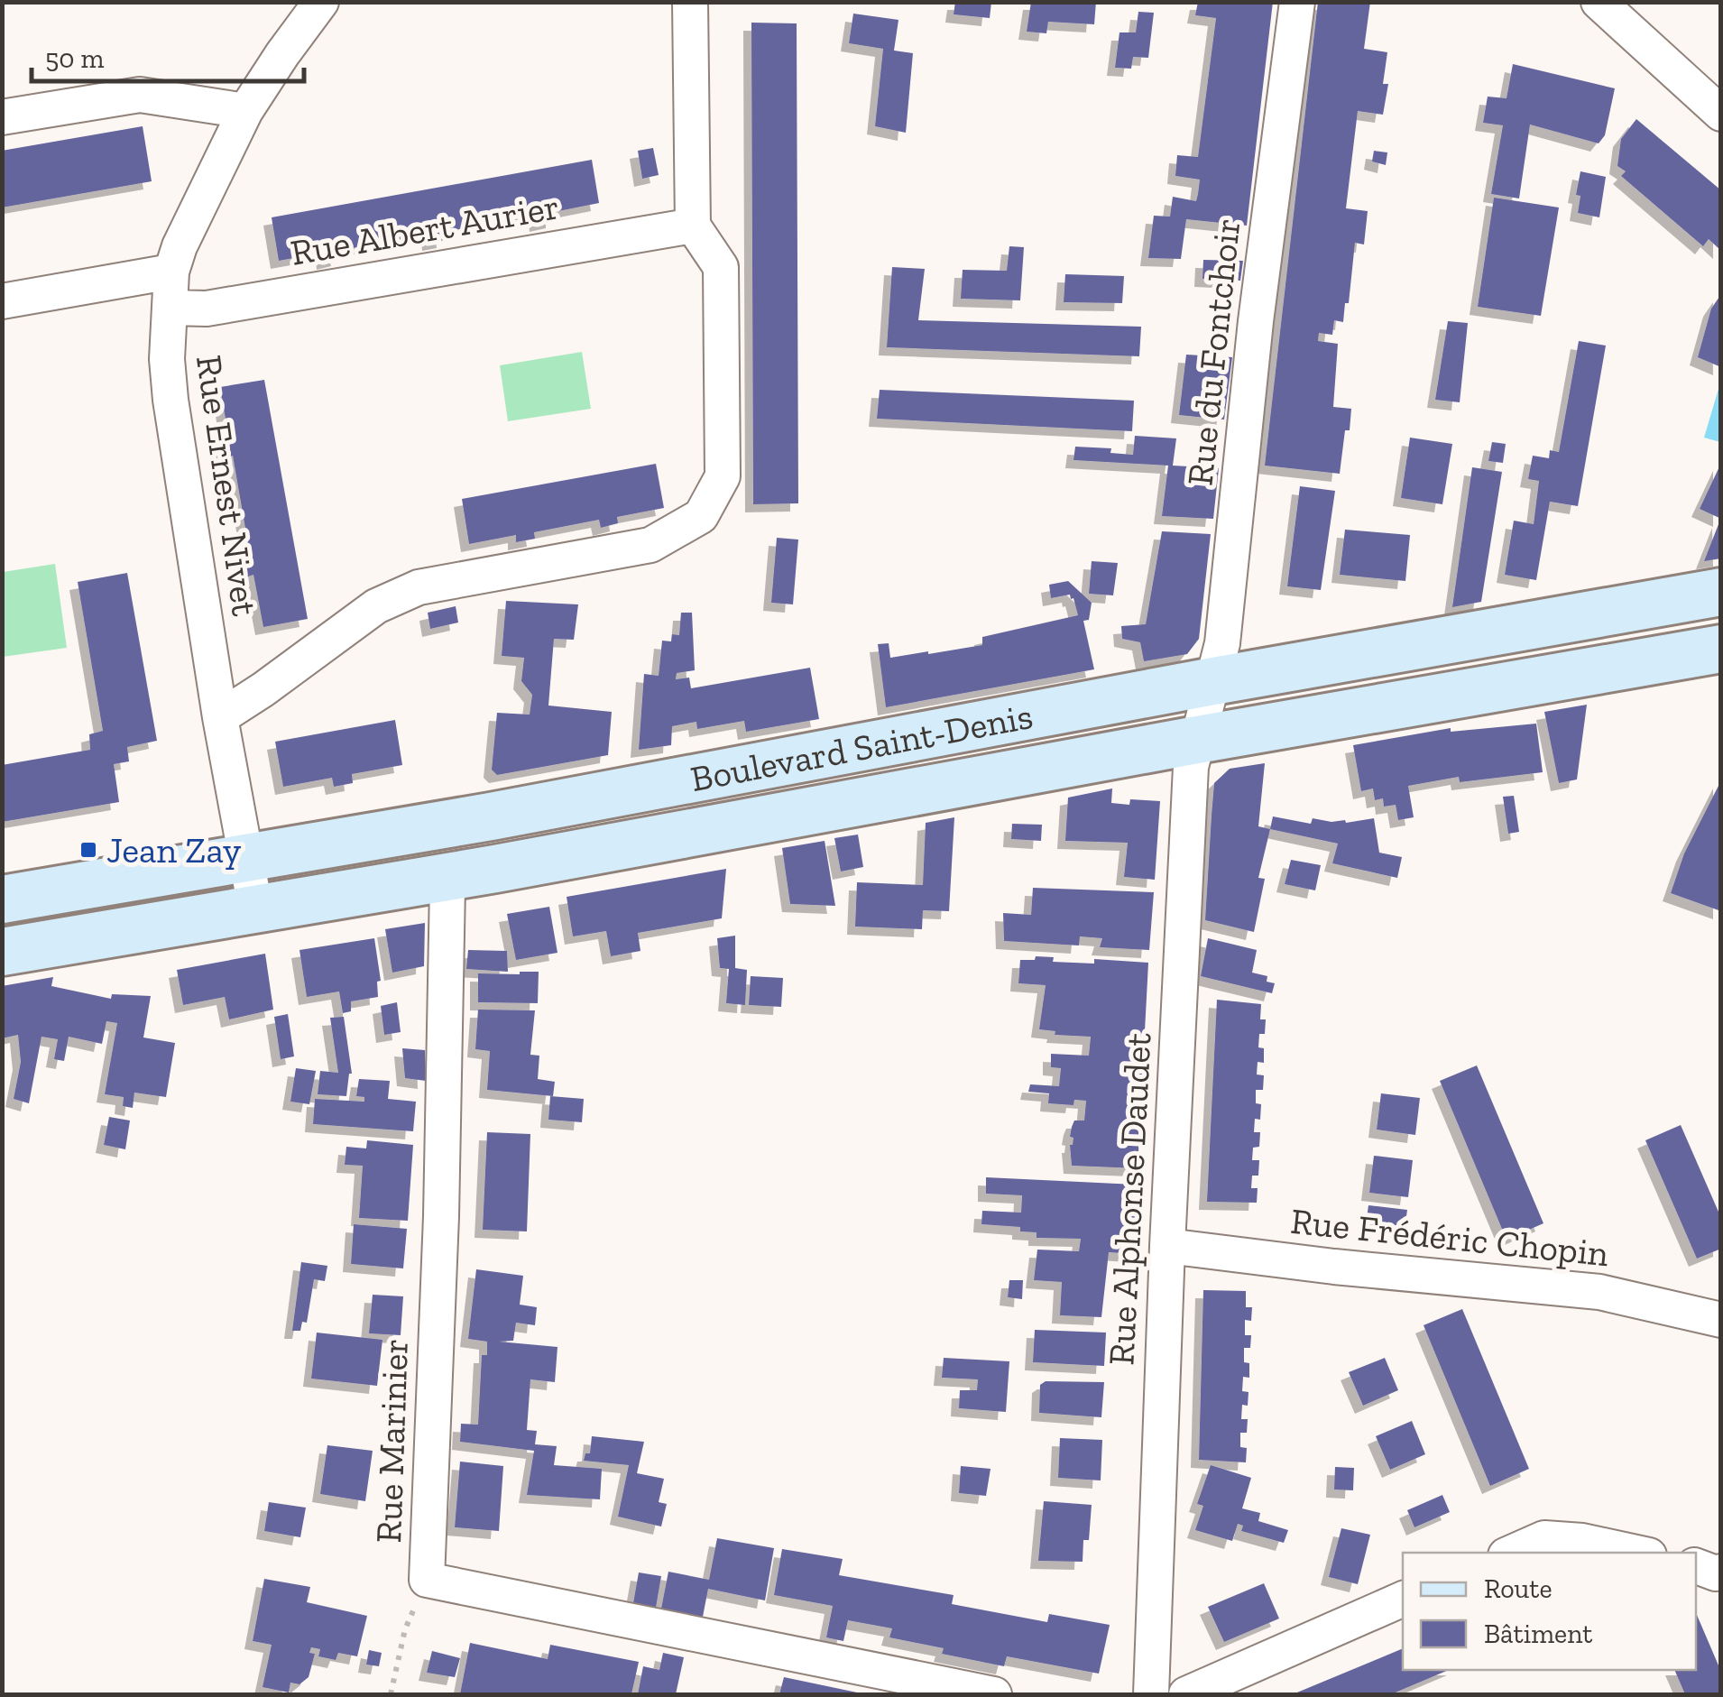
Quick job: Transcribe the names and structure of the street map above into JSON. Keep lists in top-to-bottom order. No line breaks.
{"streets":{"main road":["Boulevard Saint-Denis"],"street":["Rue Albert Aurier","Rue du Fontchoir","Rue Ernest Nivet","Rue Alphonse Daudet","Rue Frédéric Chopin","Rue Marinier"]},"crossings":[["Rue Albert Aurier","Rue Ernest Nivet"],["Rue du Fontchoir","Boulevard Saint-Denis"],["Rue du Fontchoir","Rue Alphonse Daudet"],["Rue Ernest Nivet","Boulevard Saint-Denis"],["Boulevard Saint-Denis","Rue Alphonse Daudet"],["Rue Alphonse Daudet","Rue Frédéric Chopin"]],"places":{"transit":["Jean Zay"]},"legend":["Route","Bâtiment"],"scale_bar":"50 m"}
